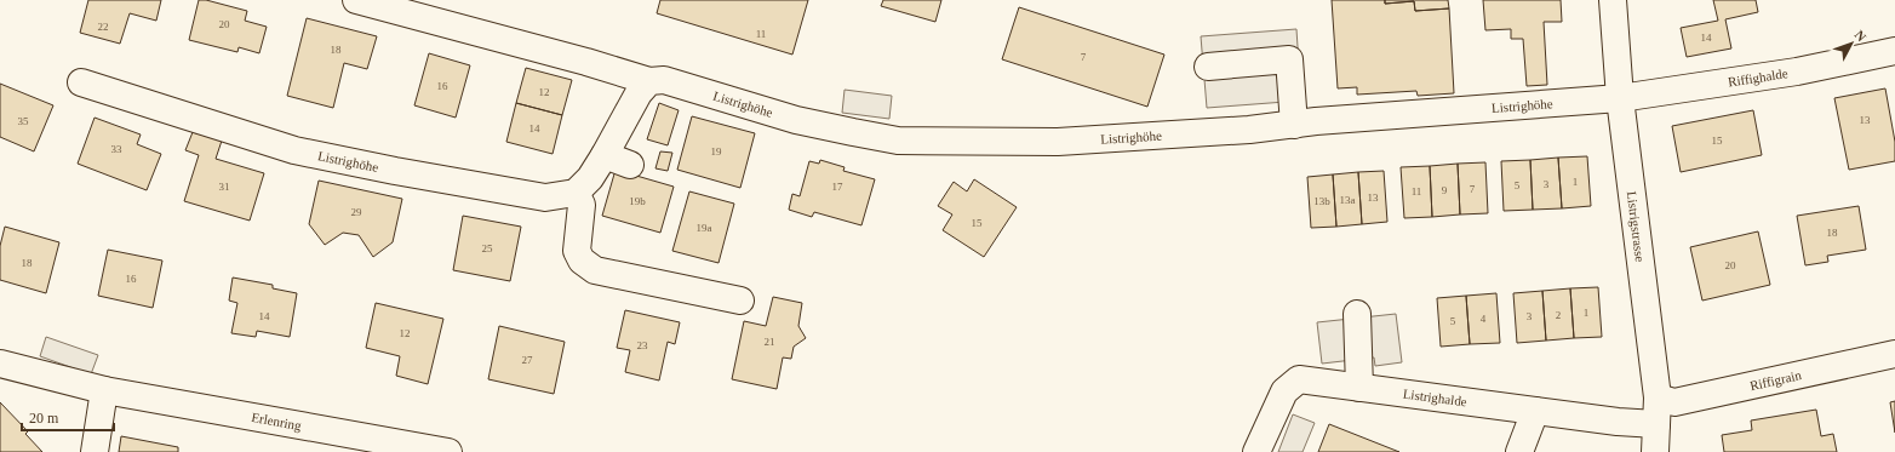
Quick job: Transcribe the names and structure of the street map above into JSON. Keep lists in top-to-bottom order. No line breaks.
{"streets":{"street":["Riffighalde","Listrighöhe","Listrigstrasse","Riffigrain","Listrighalde","Erlenring"]},"crossings":[["Riffighalde","Listrighöhe"],["Riffighalde","Listrigstrasse"],["Listrighöhe","Listrigstrasse"],["Listrigstrasse","Riffigrain"],["Listrigstrasse","Listrighalde"]],"house_numbers":["20","22","11","14","18","7","16","12","13","35","14","15","33","19","1","3","5","31","17","7","9","11","13","13a","19b","13b","29","15","19a","18","25","18","20","16","1","2","14","3","4","5","12","21","23","27"],"scale_bar":"20 m","north":"top right"}
